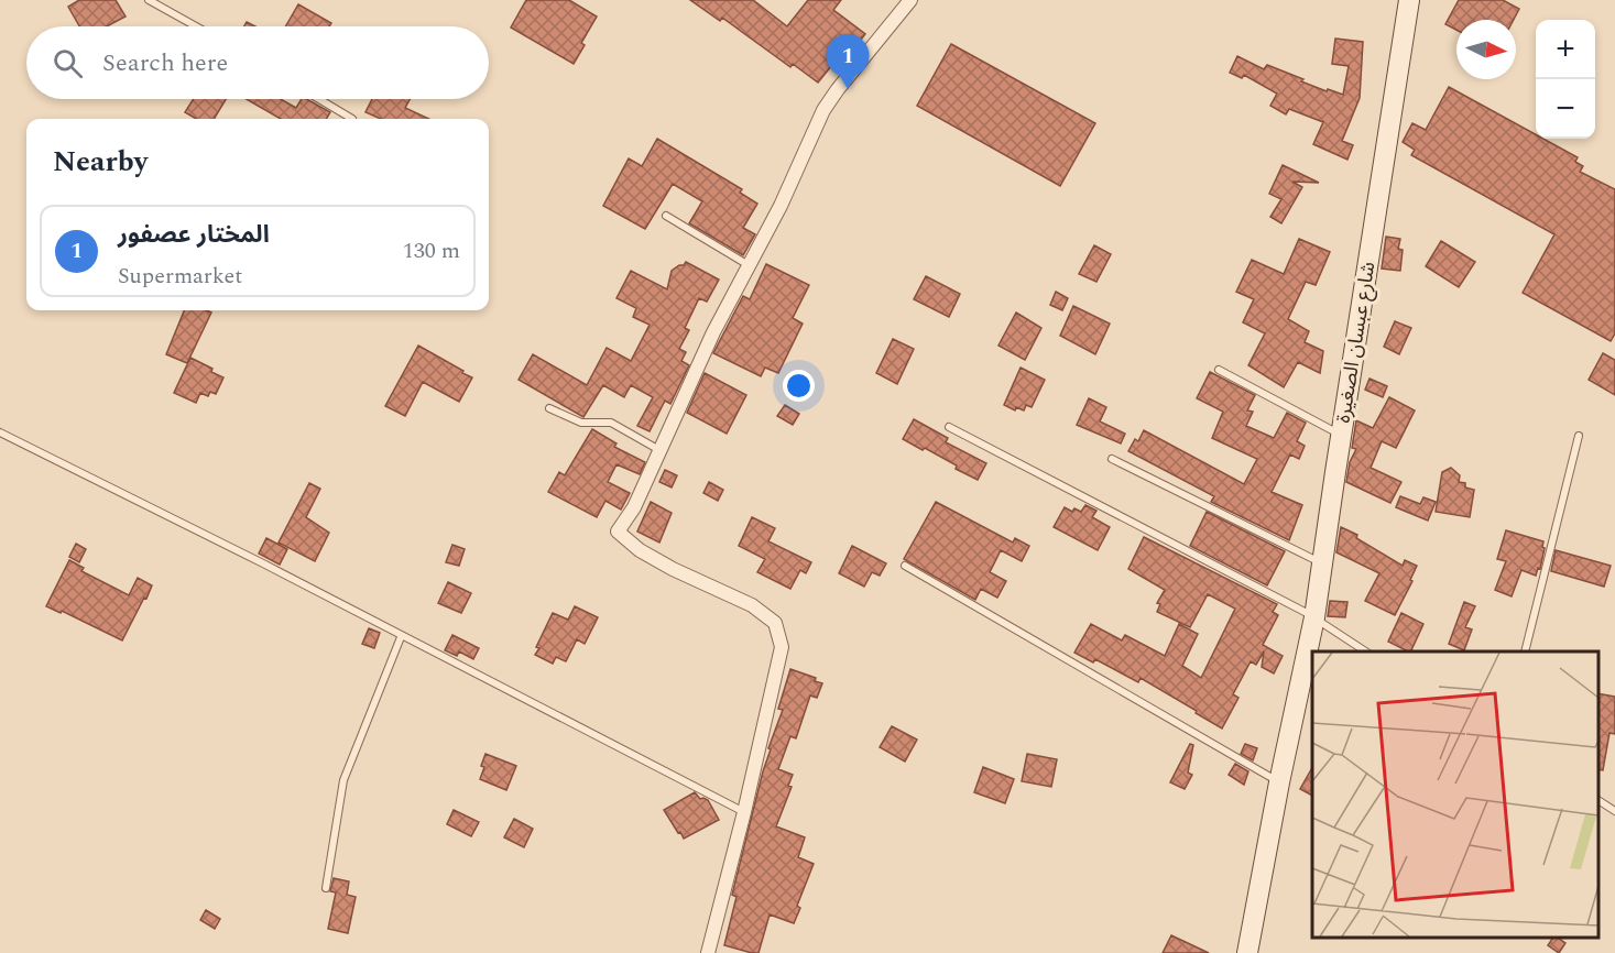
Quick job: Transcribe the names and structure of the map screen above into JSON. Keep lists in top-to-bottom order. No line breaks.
{"streets":{"street":["شارع عبسان الصغيرة"]},"north":"right","page":{"map_buttons":["+","−"],"search":"Search here","pins":"1","heading":"Nearby","list":[{"mark":"1","name":"المختار عصفور","note":"Supermarket","value":"130 m"}]}}
